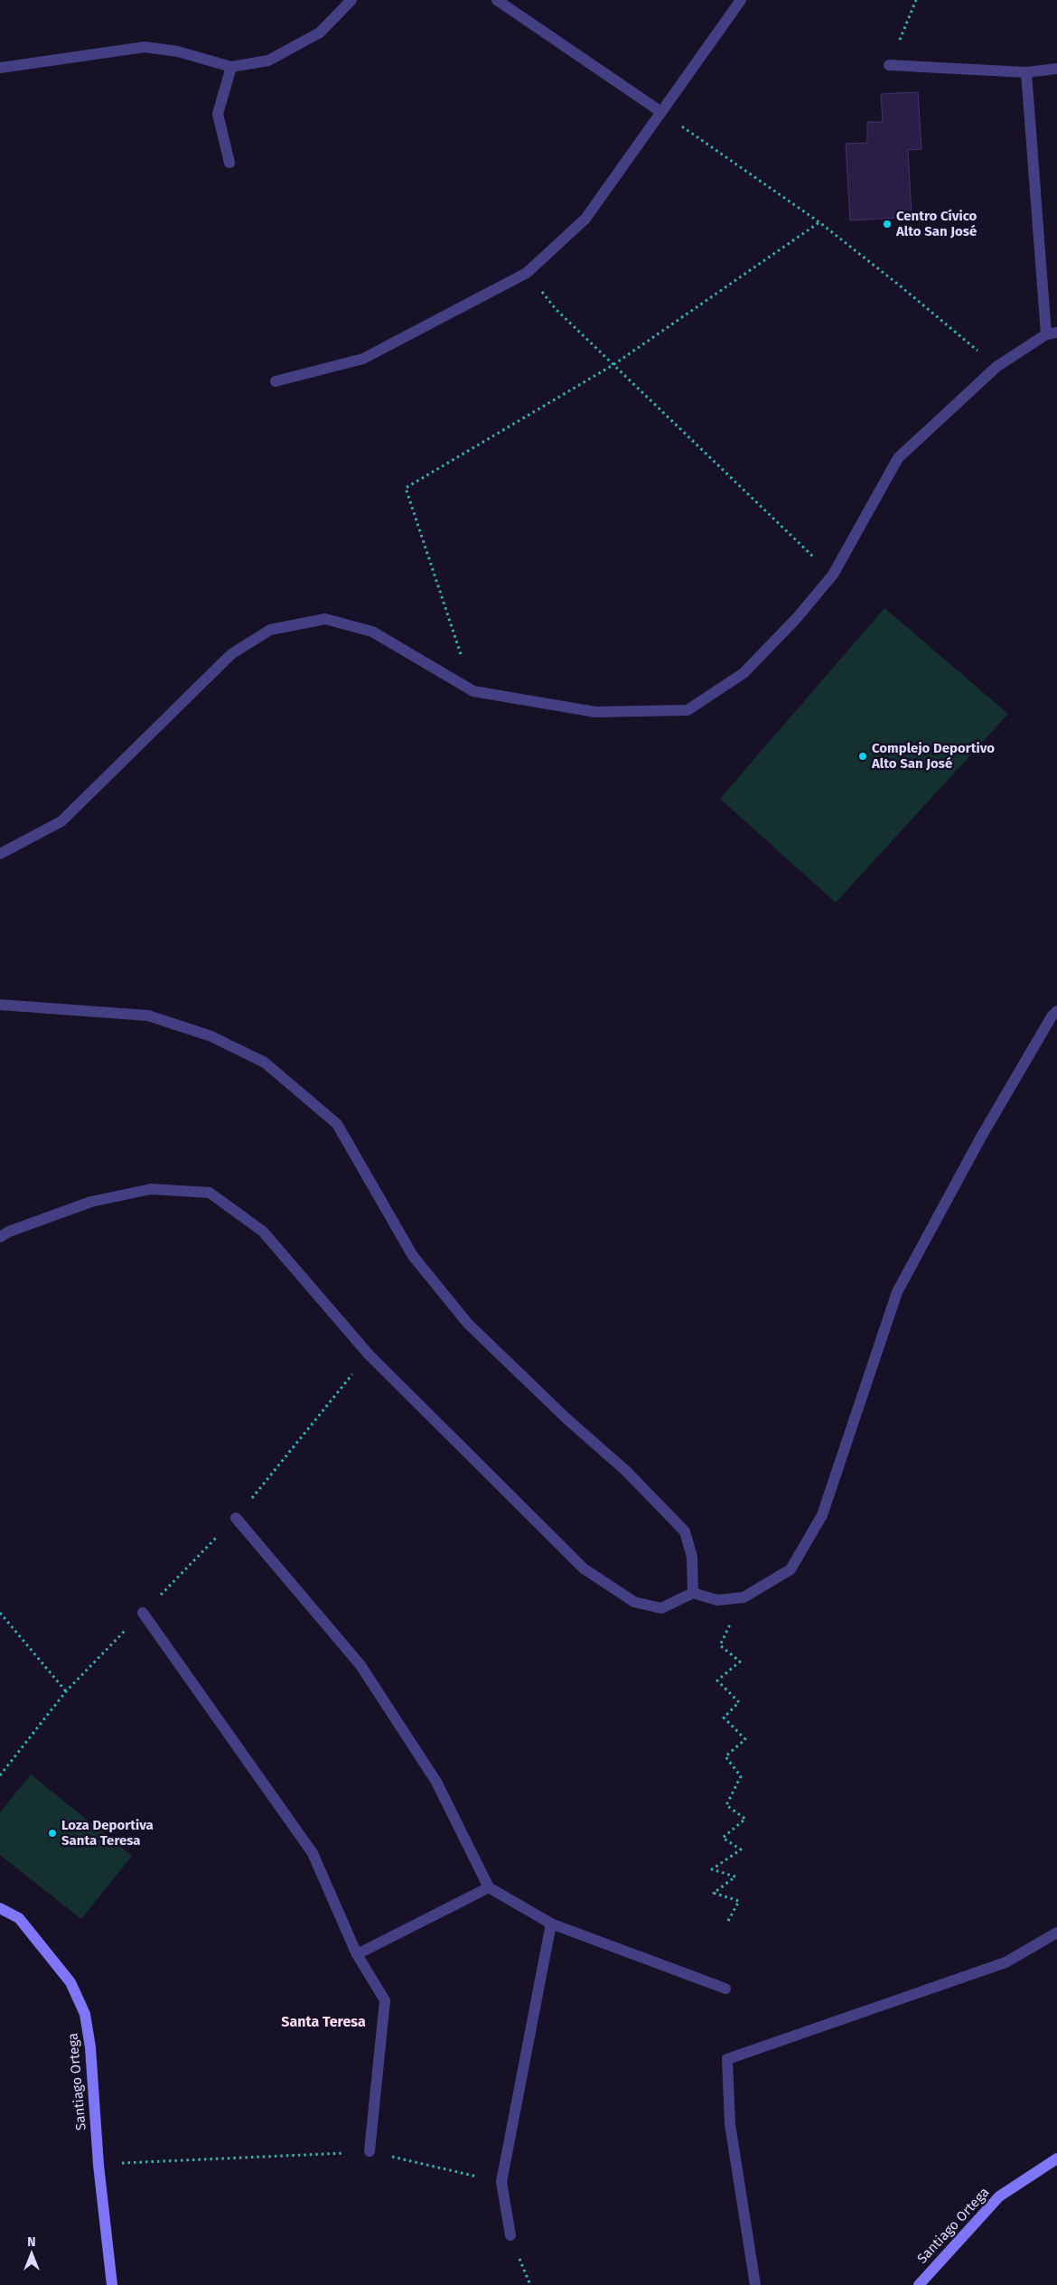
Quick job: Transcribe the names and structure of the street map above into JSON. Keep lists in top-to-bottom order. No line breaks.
{"streets":{"street":["Santiago Ortega"]},"districts":["Santa Teresa"],"places":["Centro Cívico Alto San José","Complejo Deportivo Alto San José","Loza Deportiva Santa Teresa"],"north":"top"}
